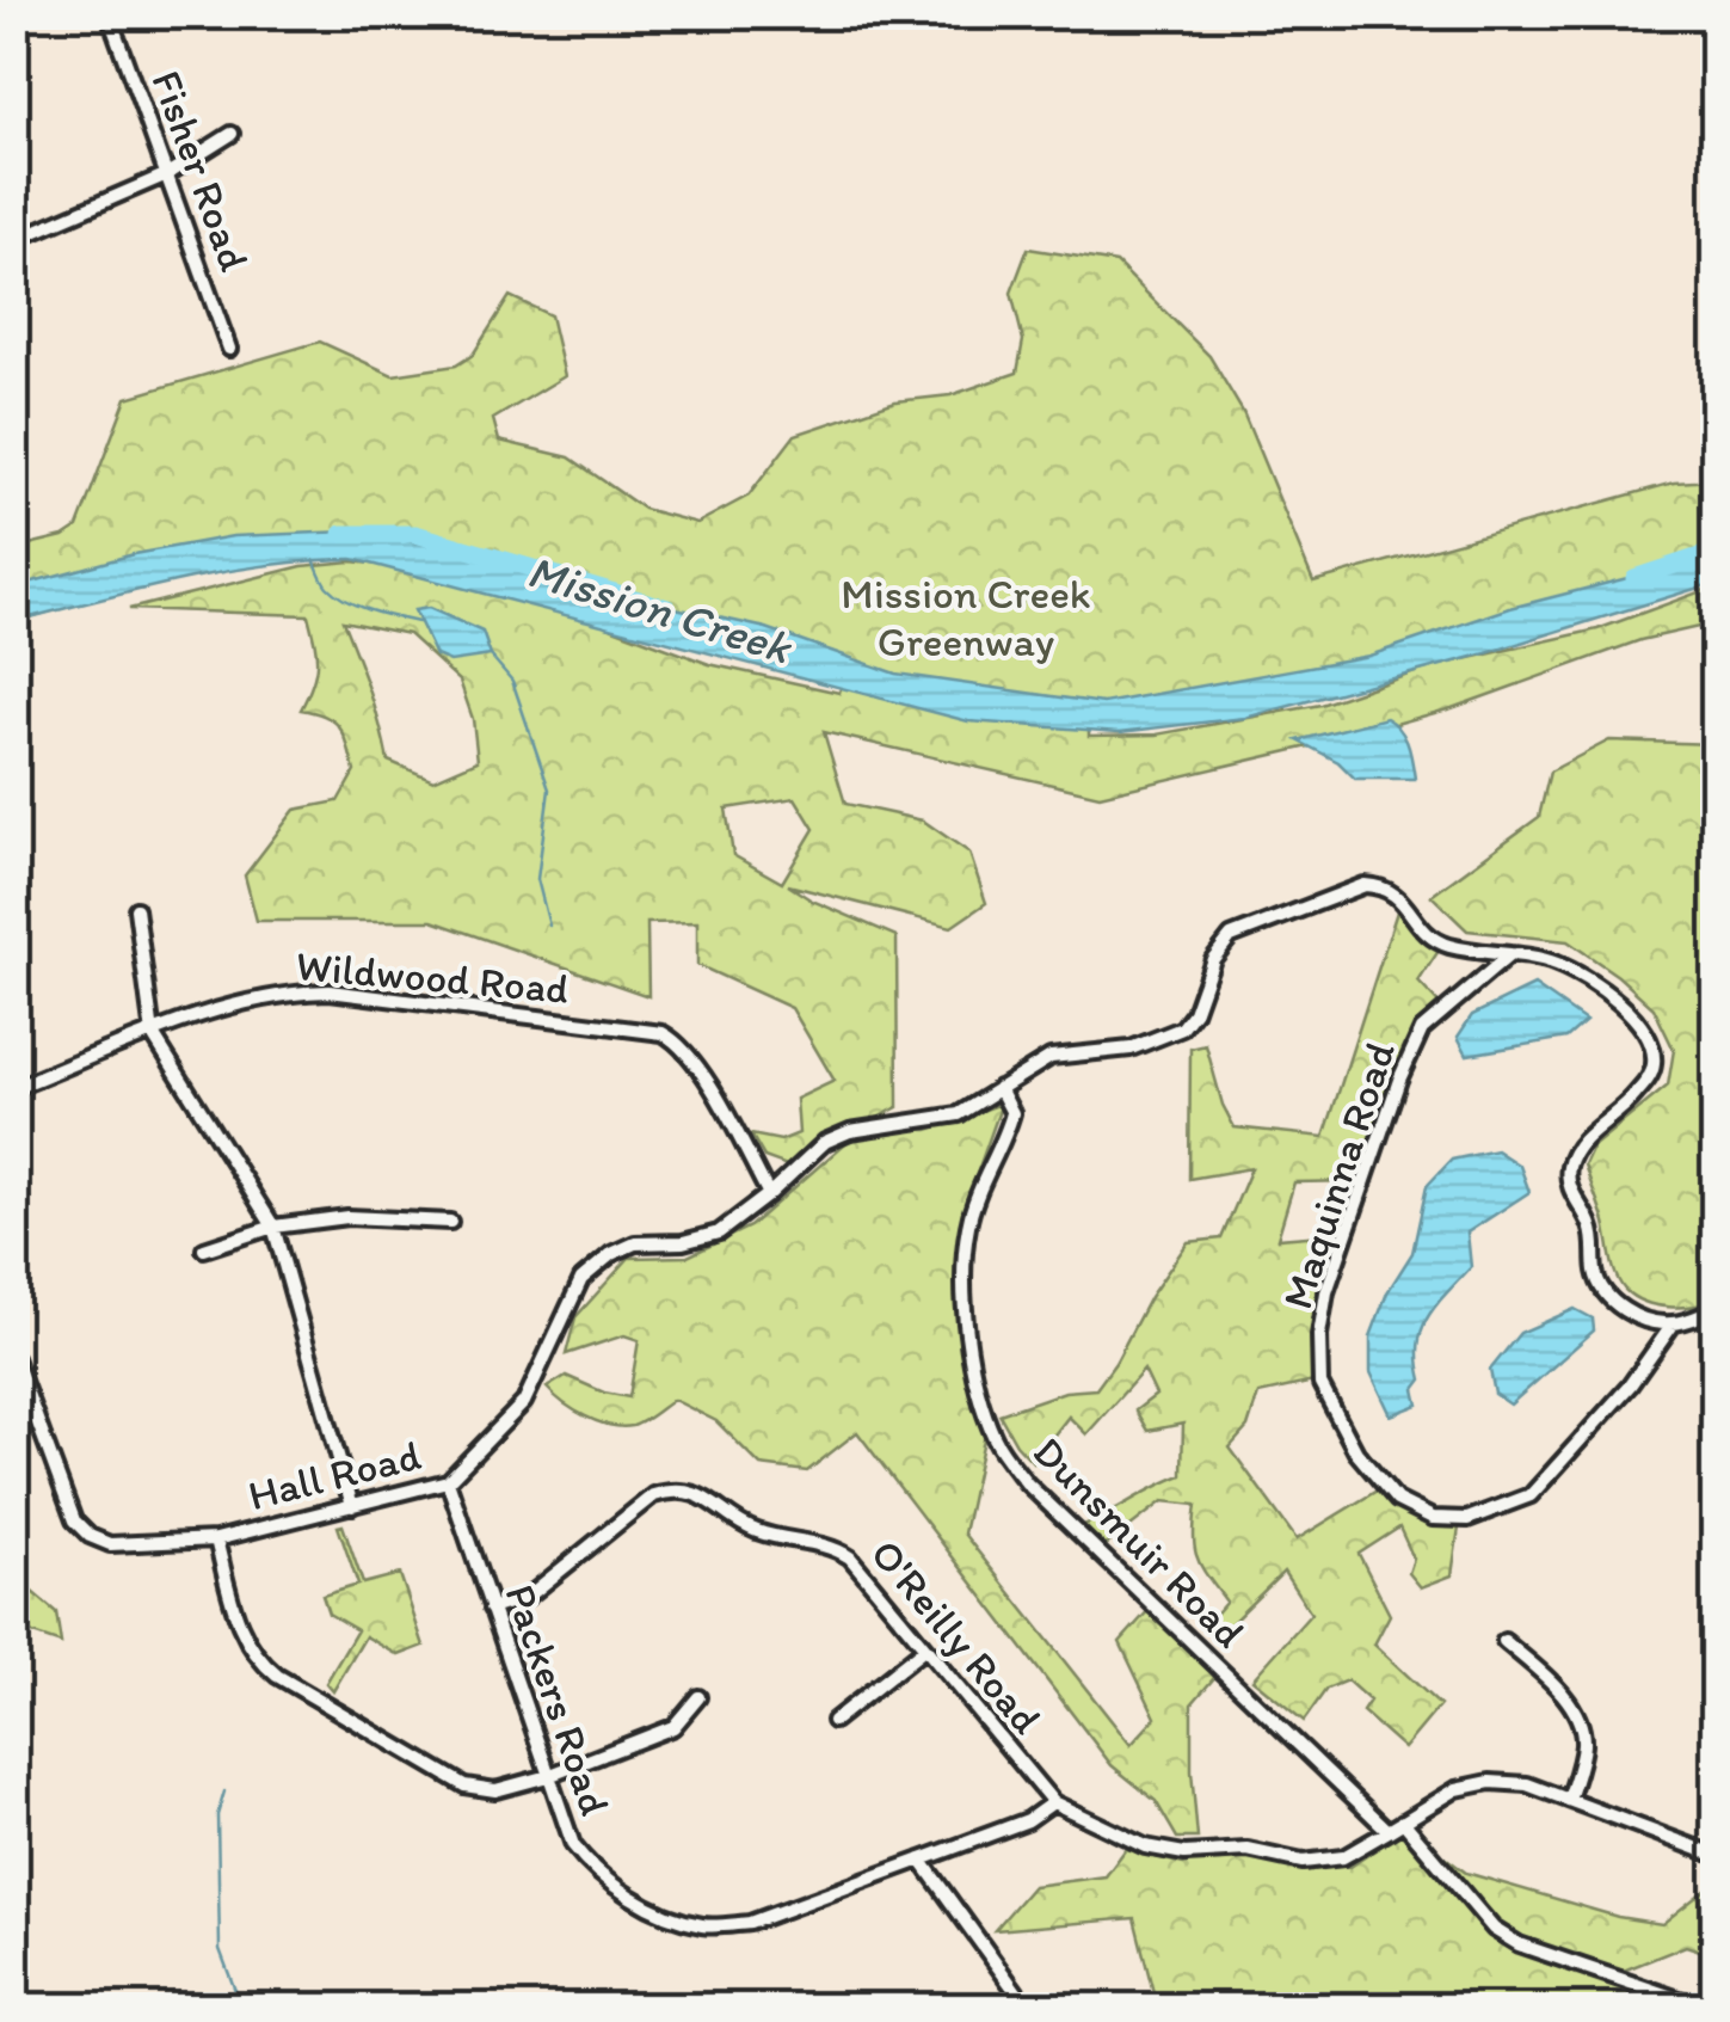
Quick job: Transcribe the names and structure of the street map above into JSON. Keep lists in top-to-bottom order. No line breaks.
{"streets":{"street":["Fisher Road","Wildwood Road","Maquinna Road","Hall Road","Dunsmuir Road","O'Reilly Road","Packers Road"]},"crossings":[["Wildwood Road","Hall Road"],["Maquinna Road","Hall Road"],["Hall Road","Dunsmuir Road"],["Hall Road","Packers Road"],["Dunsmuir Road","O'Reilly Road"],["O'Reilly Road","Packers Road"]],"water":["Mission Creek"],"parks":["Mission Creek Greenway"]}
